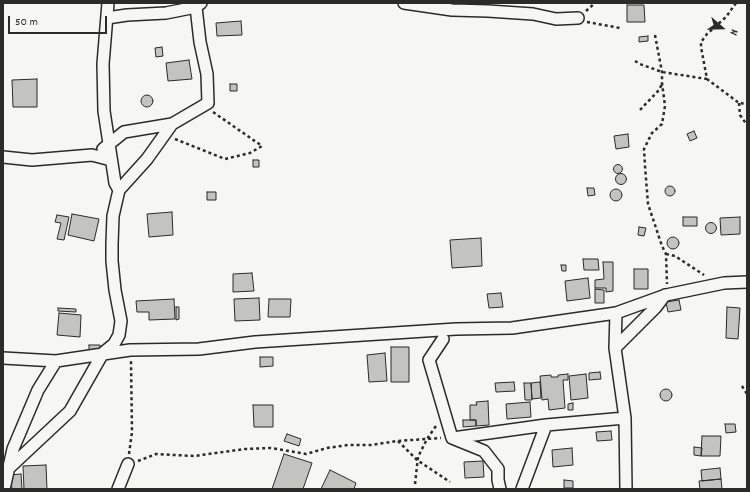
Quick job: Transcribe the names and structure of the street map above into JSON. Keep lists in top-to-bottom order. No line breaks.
{"scale_bar":"50 m","north":"right"}
